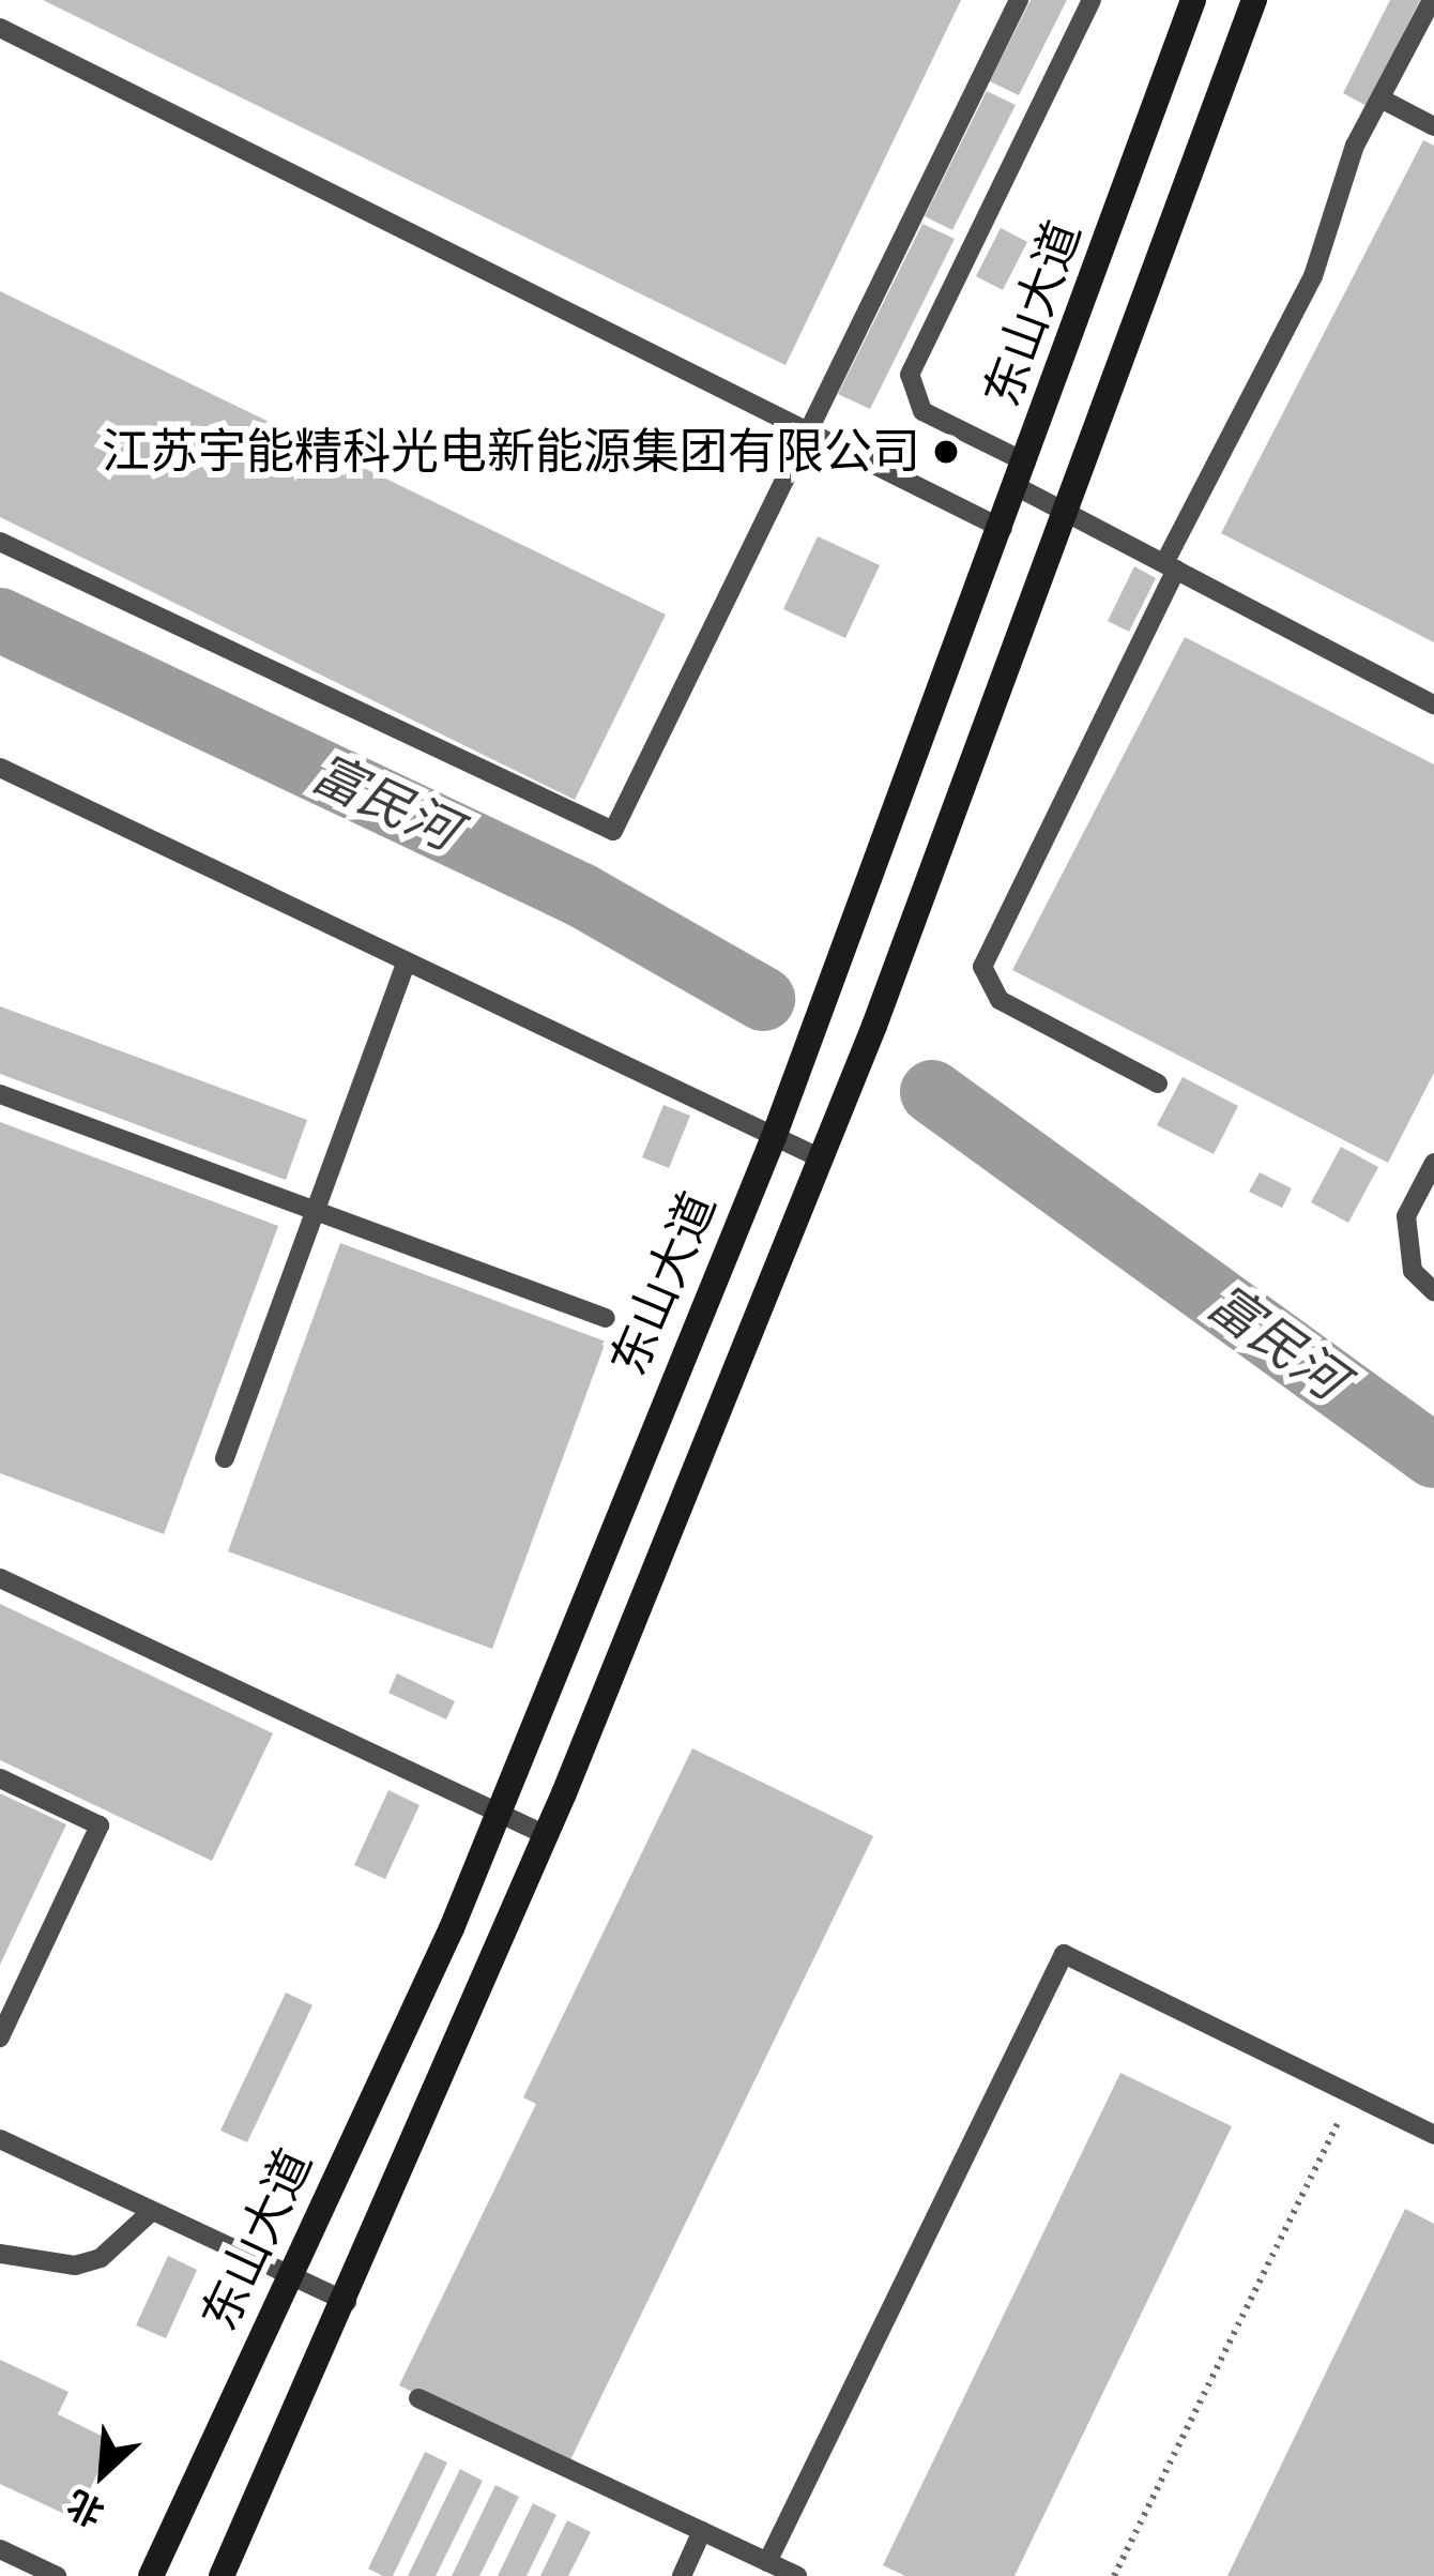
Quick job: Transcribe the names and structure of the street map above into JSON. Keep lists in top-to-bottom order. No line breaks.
{"streets":{"main road":["东山大道"]},"water":["富民河"],"places":["江苏宇能精科光电新能源集团有限公司"],"north":"bottom left"}
